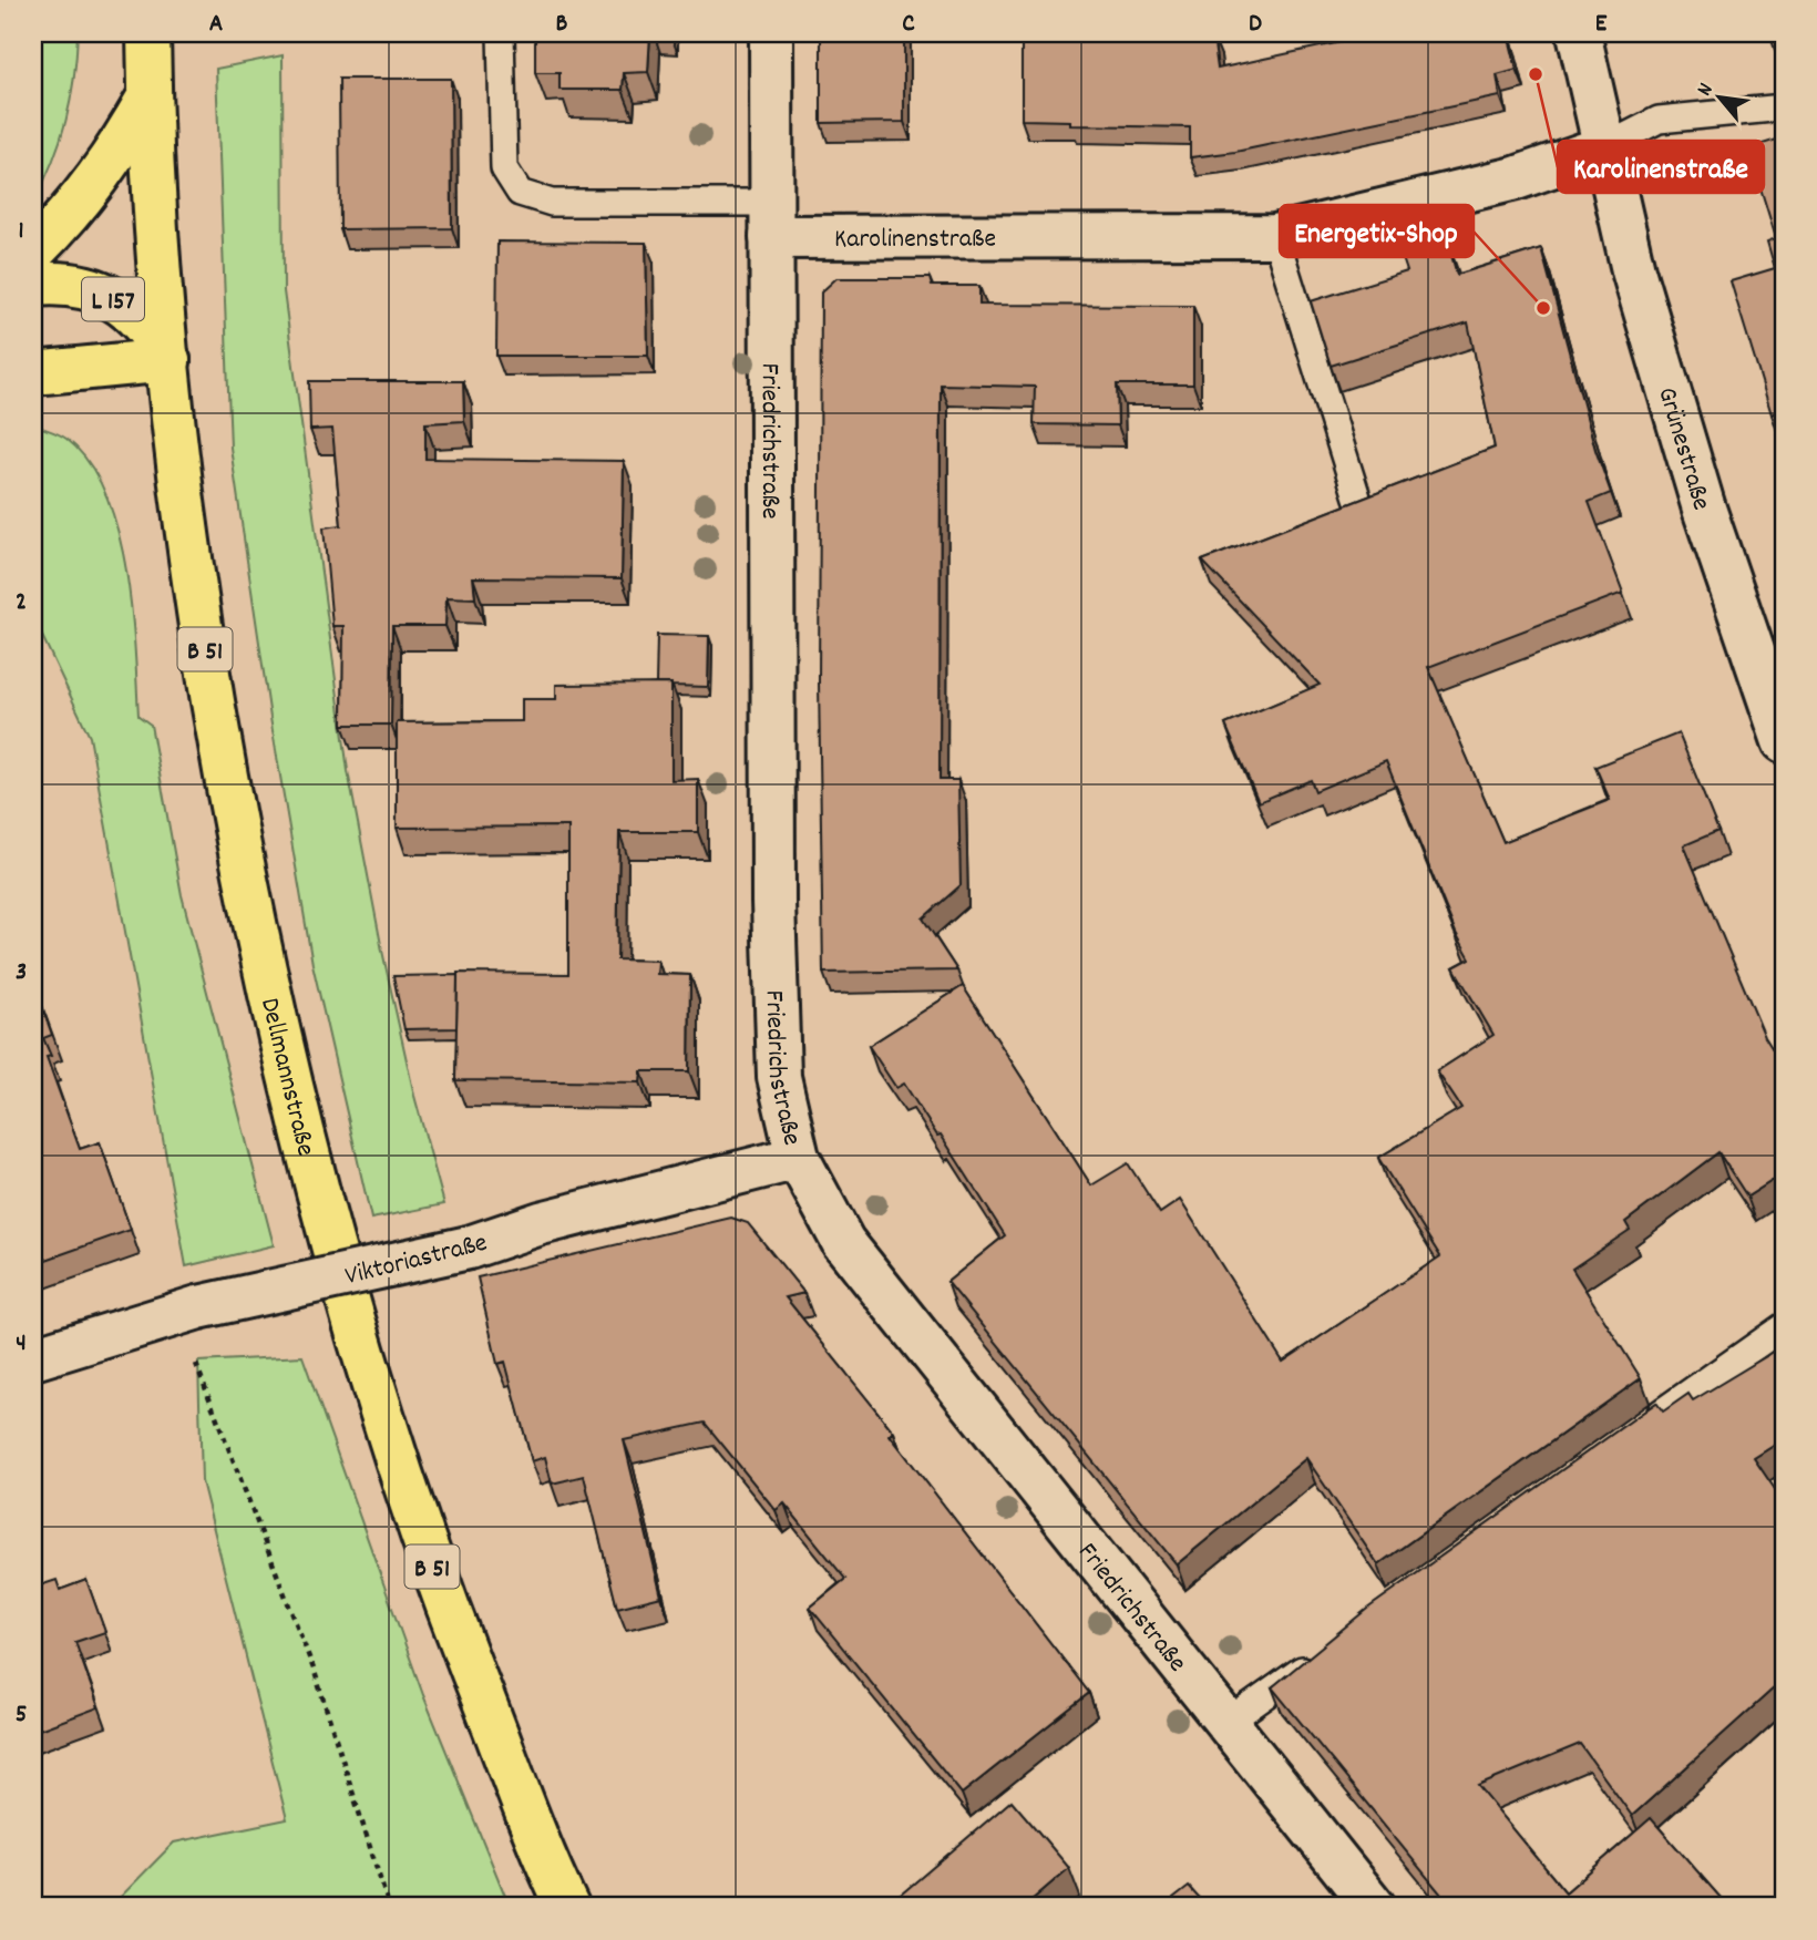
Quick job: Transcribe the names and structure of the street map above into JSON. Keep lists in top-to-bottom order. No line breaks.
{"streets":{"main road":["L 157","B 51","Dellmannstraße"],"street":["Karolinenstraße","Friedrichstraße","Grünestraße","Viktoriastraße"]},"crossings":[["Karolinenstraße","Friedrichstraße"],["Karolinenstraße","Grünestraße"],["L 157","B 51"],["L 157","Dellmannstraße"],["Friedrichstraße","Viktoriastraße"],["B 51","Dellmannstraße"]],"places":["Karolinenstraße","Energetix-Shop"],"north":"top left","grid":{"columns":["A","B","C","D","E"],"rows":["1","2","3","4","5"]}}
